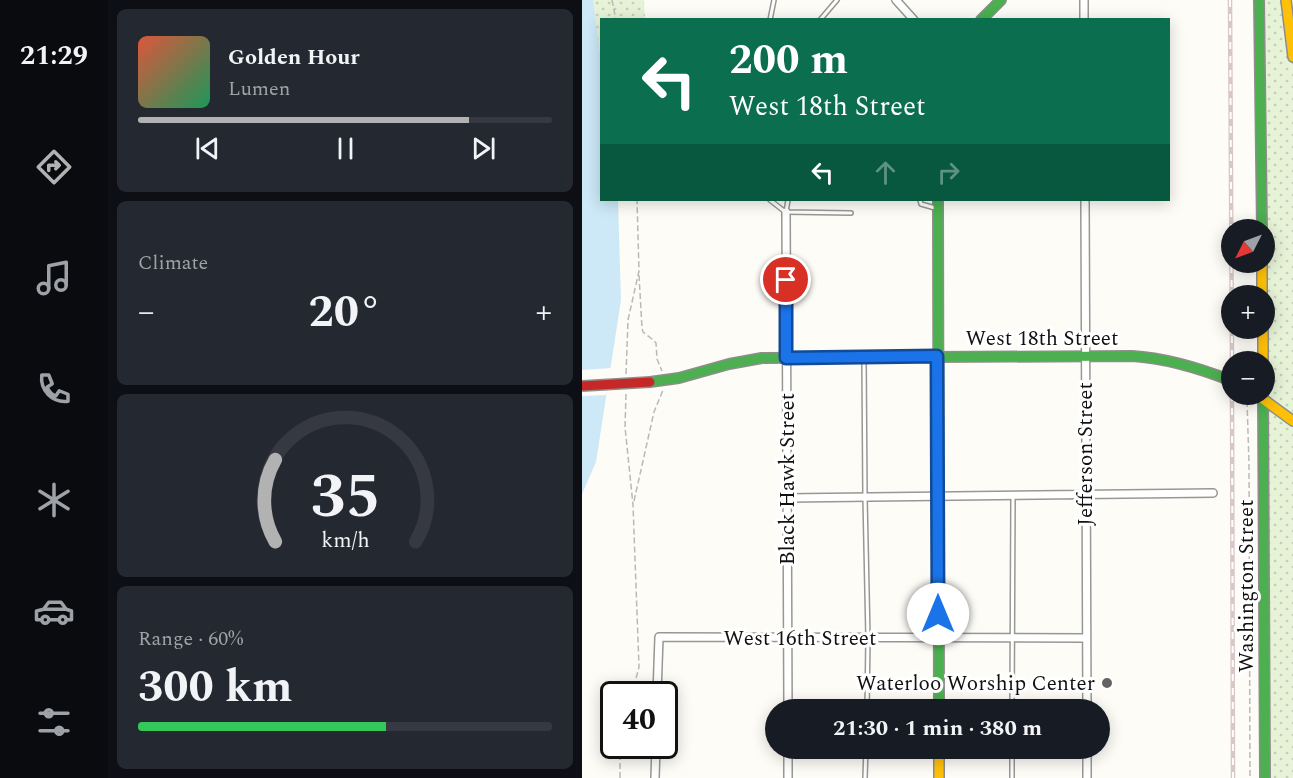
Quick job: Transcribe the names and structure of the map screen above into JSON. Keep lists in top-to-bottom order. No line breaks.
{"streets":{"main road":["West 18th Street","Washington Street"],"street":["Jefferson Street","Black Hawk Street","West 16th Street"]},"crossings":[["West 18th Street","Jefferson Street"],["West 18th Street","Black Hawk Street"],["Jefferson Street","West 16th Street"],["Black Hawk Street","West 16th Street"]],"places":["Waterloo Worship Center"],"north":"bottom left","page":{"tabs":"21:29","turn":["200 m","West 18th Street"],"song":["Golden Hour","Lumen"],"tile":["Climate",["Range · 60%","300 km"]],"map_buttons":["+","−"],"heat":["−","20°","+"],"limit":"40","trip":"21:30 · 1 min · 380 m","gauge":["35","km/h"]}}
